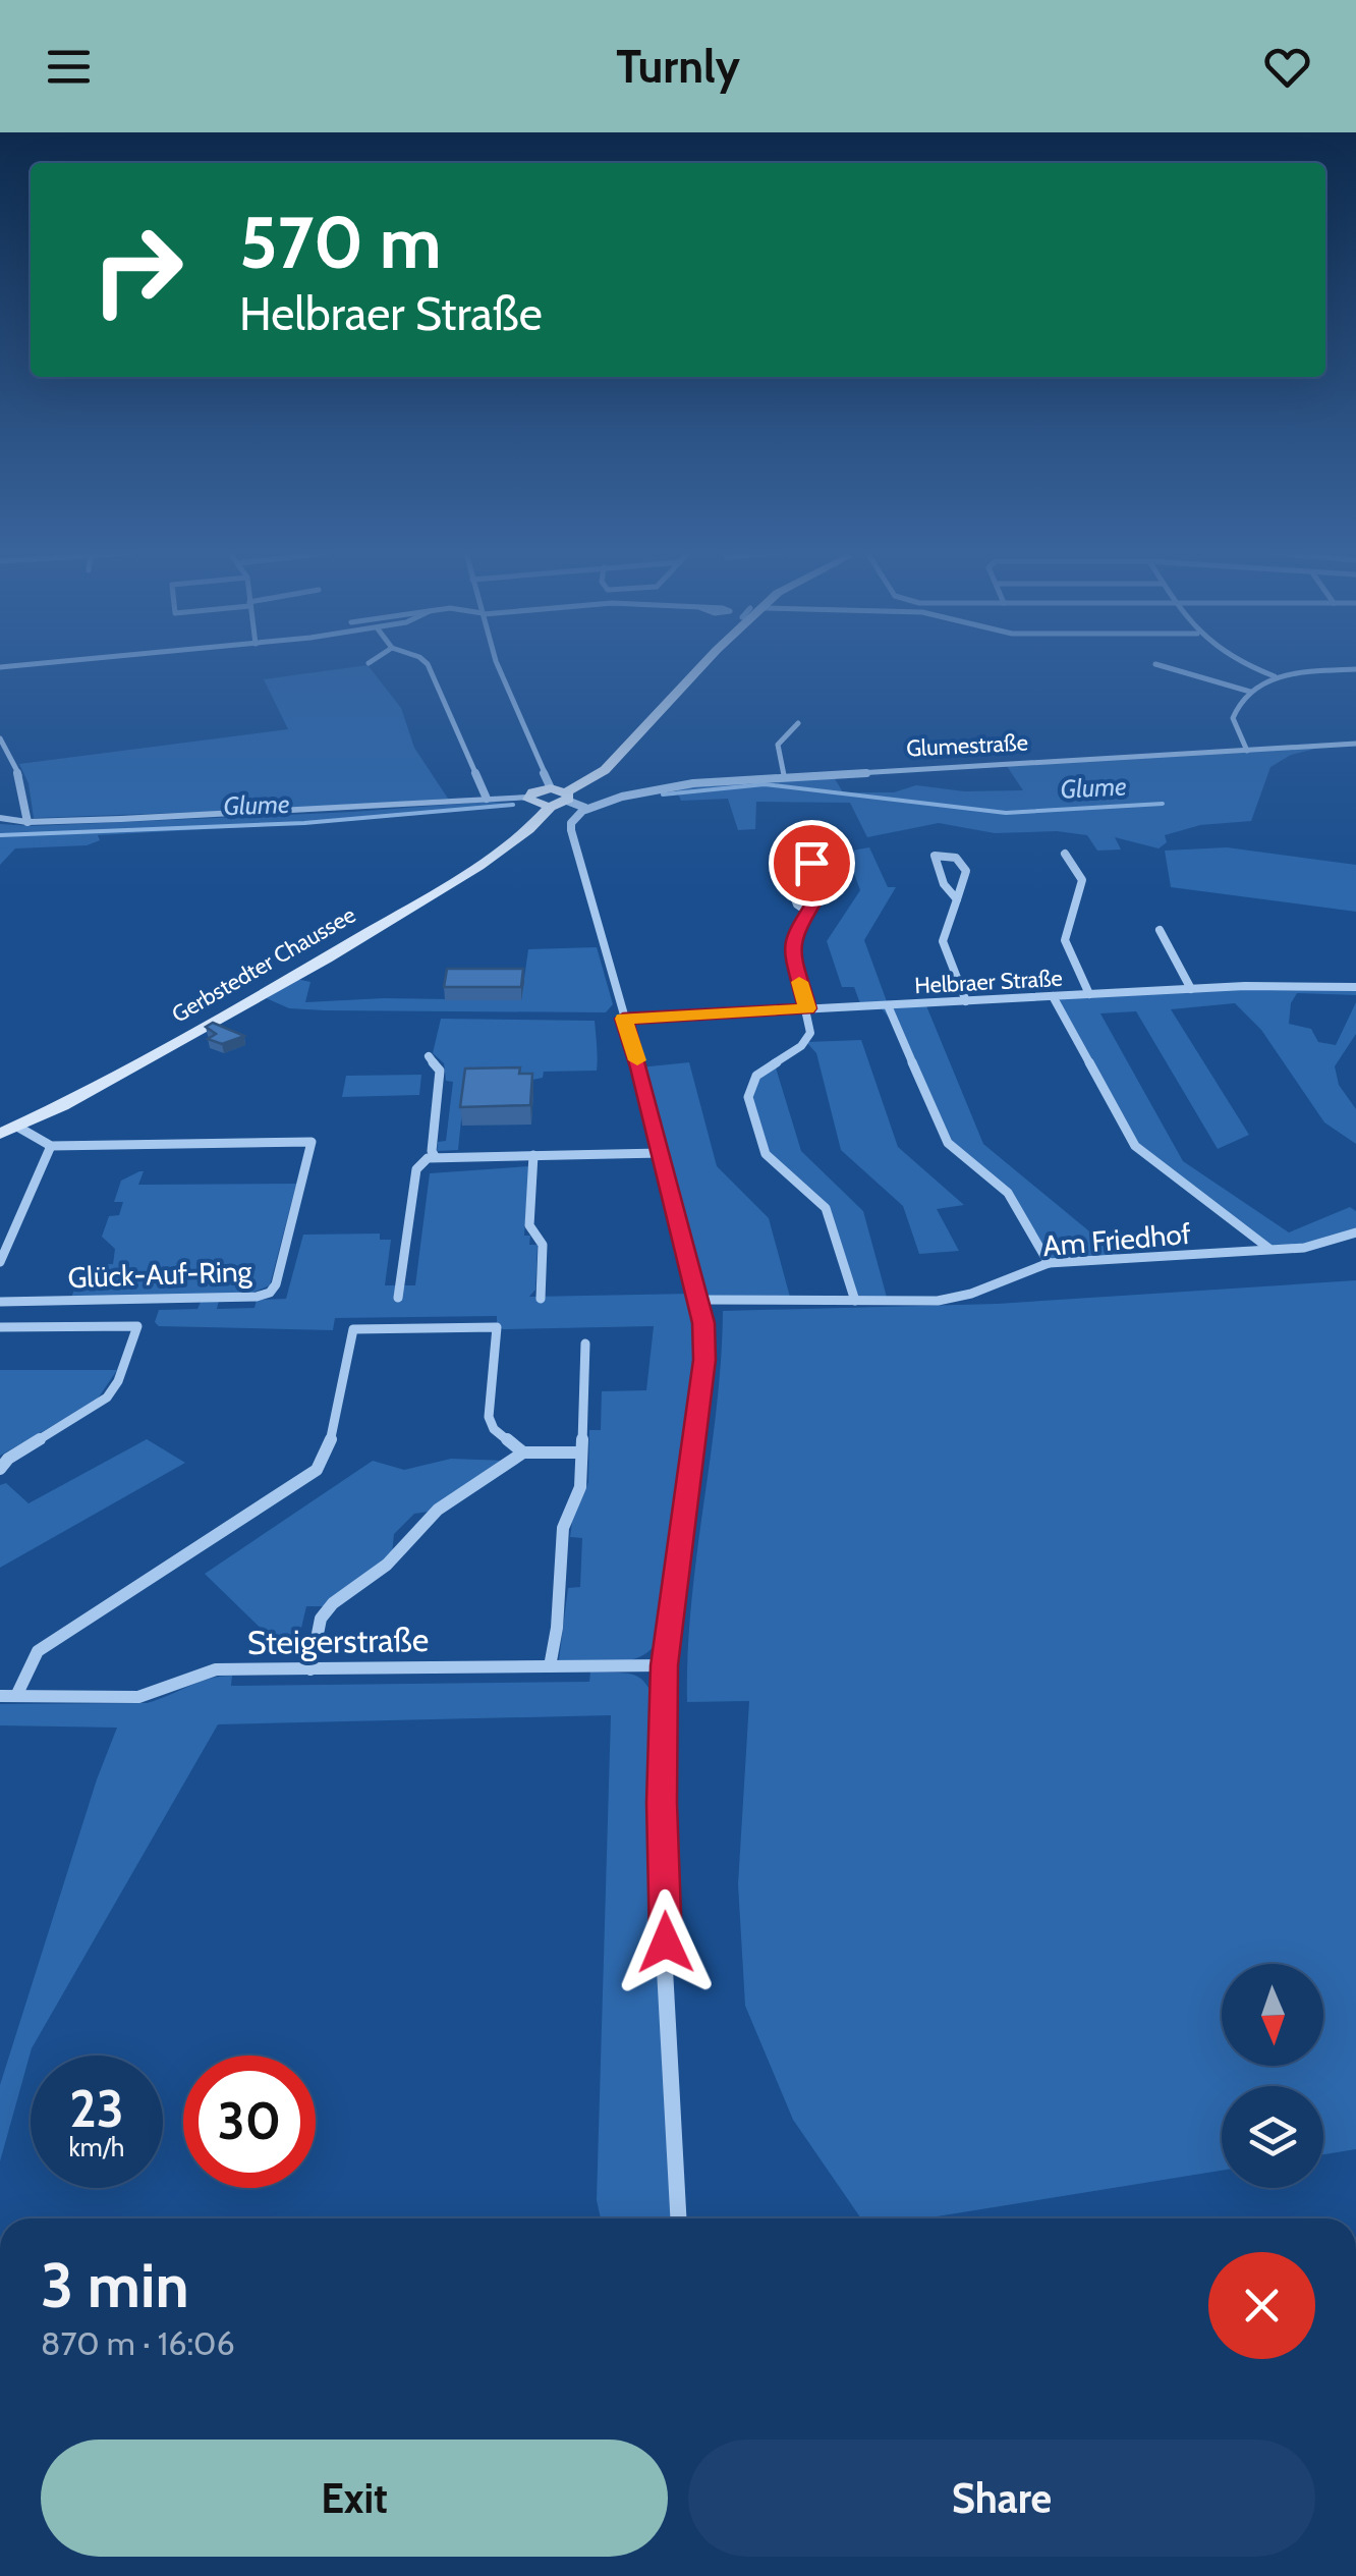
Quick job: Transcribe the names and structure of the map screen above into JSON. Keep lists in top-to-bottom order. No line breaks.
{"streets":{"main road":["Gerbstedter Chaussee"],"street":["Glumestraße","Helbraer Straße","Am Friedhof","Glück-Auf-Ring","Steigerstraße"]},"water":["Glume"],"north":"bottom","page":{"header":"Turnly","turn":["570 m","Helbraer Straße"],"speed":"23 km/h","limit":"30","heading":["3 min","870 m · 16:06"],"buttons":["Exit","Share"]}}
